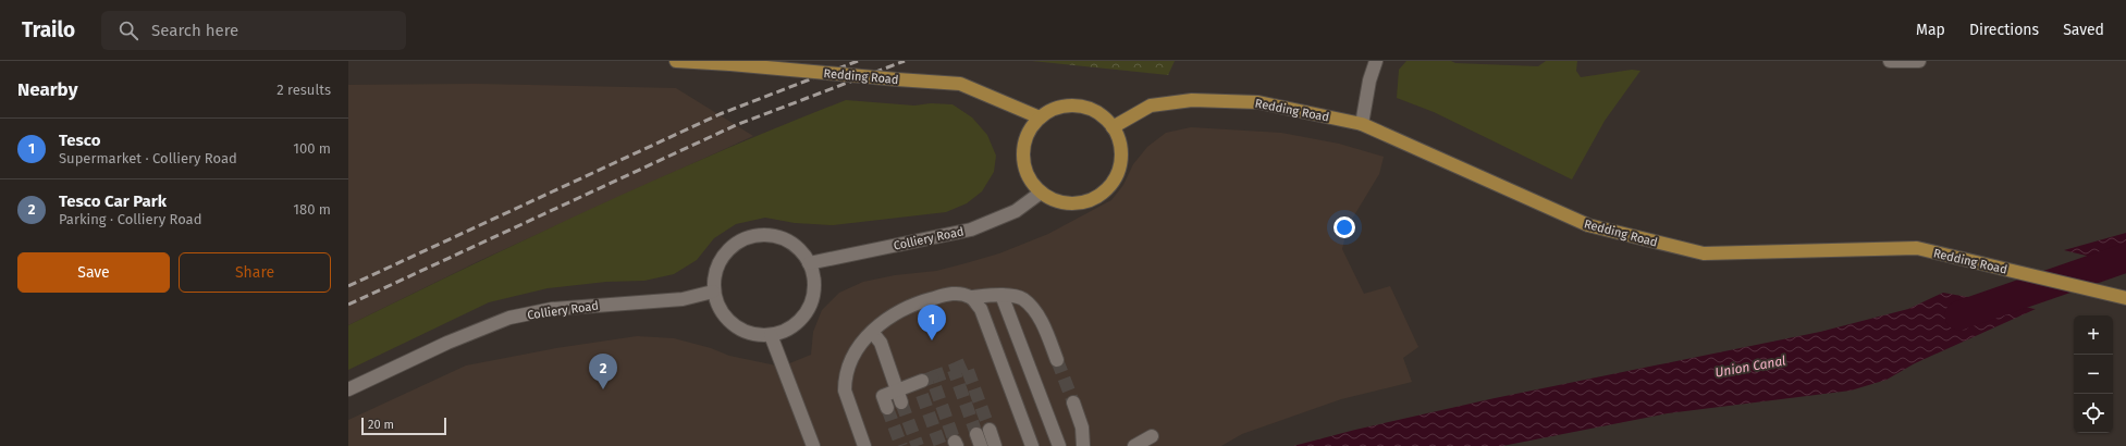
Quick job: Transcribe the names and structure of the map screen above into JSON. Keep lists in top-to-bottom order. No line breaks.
{"streets":{"main road":["Redding Road"],"street":["Colliery Road"]},"crossings":[["Redding Road","Colliery Road"]],"water":["Union Canal"],"scale_bar":"20 m","page":{"header":"Trailo","search":"Search here","nav":["Map","Directions","Saved"],"heading":["Nearby","2 results"],"list":[{"mark":"1","name":"Tesco","note":"Supermarket · Colliery Road","value":"100 m"},{"mark":"2","name":"Tesco Car Park","note":"Parking · Colliery Road","value":"180 m"}],"buttons":["Save","Share"],"pins":["1","2"],"map_buttons":["+","−"],"scale":"20 m"}}
